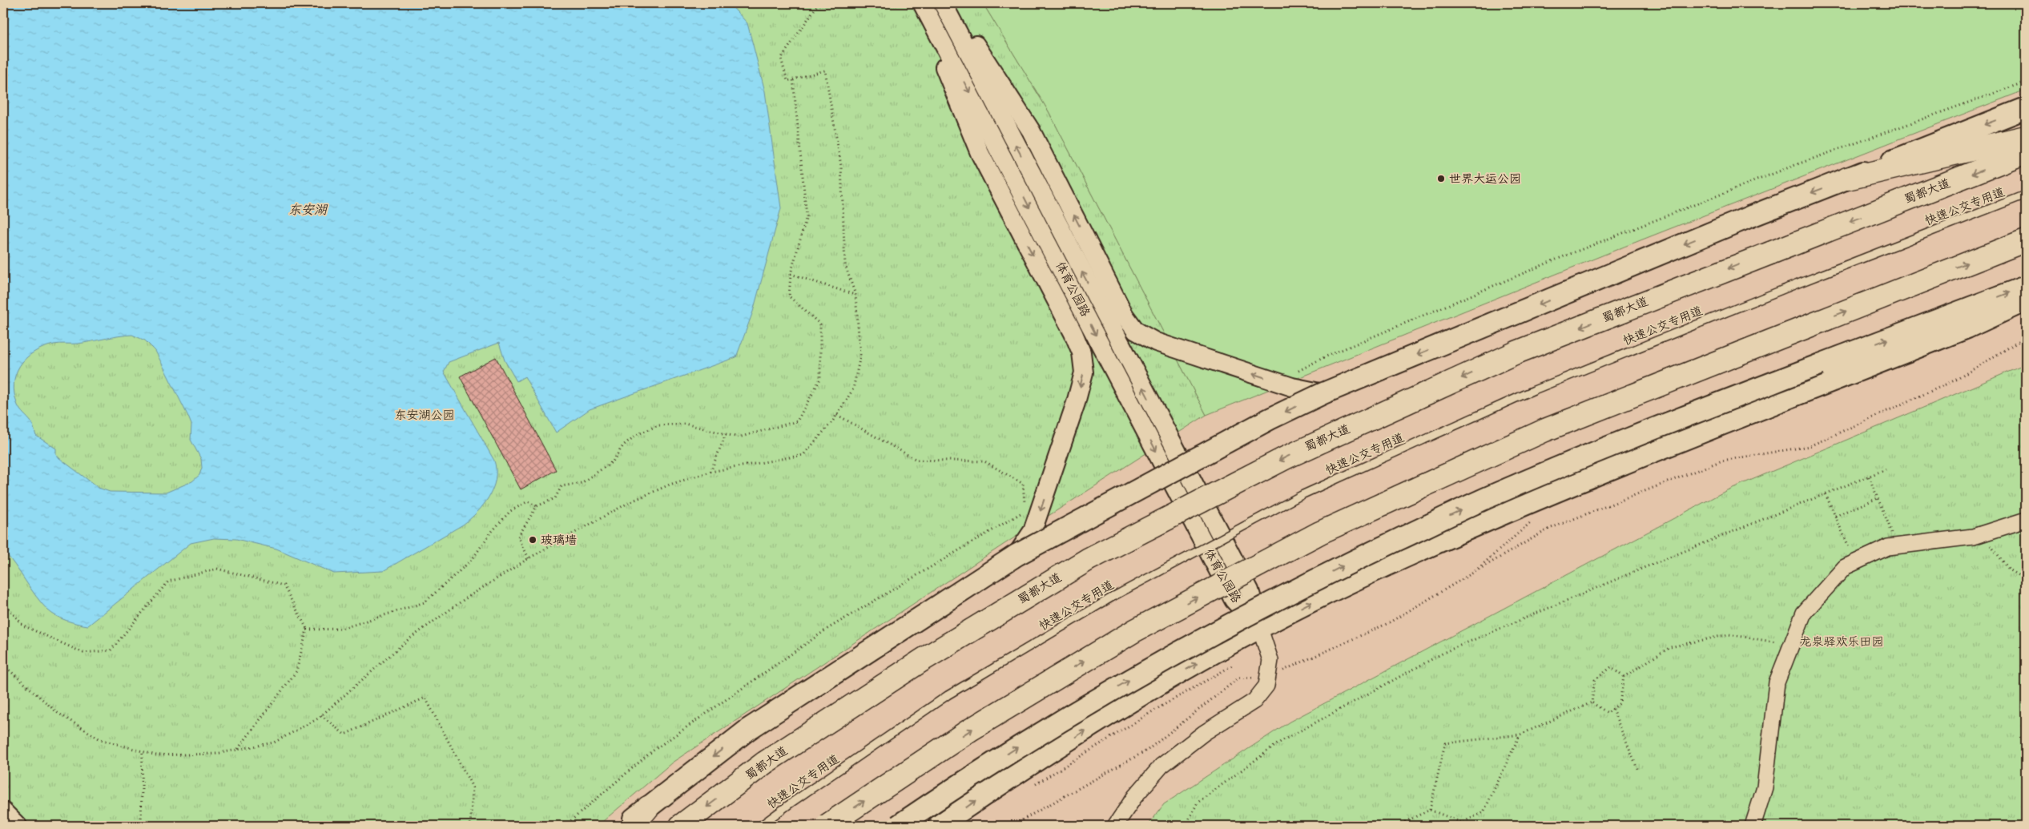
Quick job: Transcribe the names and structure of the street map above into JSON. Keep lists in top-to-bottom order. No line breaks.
{"streets":{"highway":["蜀都大道"],"street":["体育公园路"],"lane":["快速公交专用道"]},"water":["东安湖"],"parks":["东安湖公园","龙泉驿欢乐田园"],"places":["世界大运公园","玻璃墙"]}
